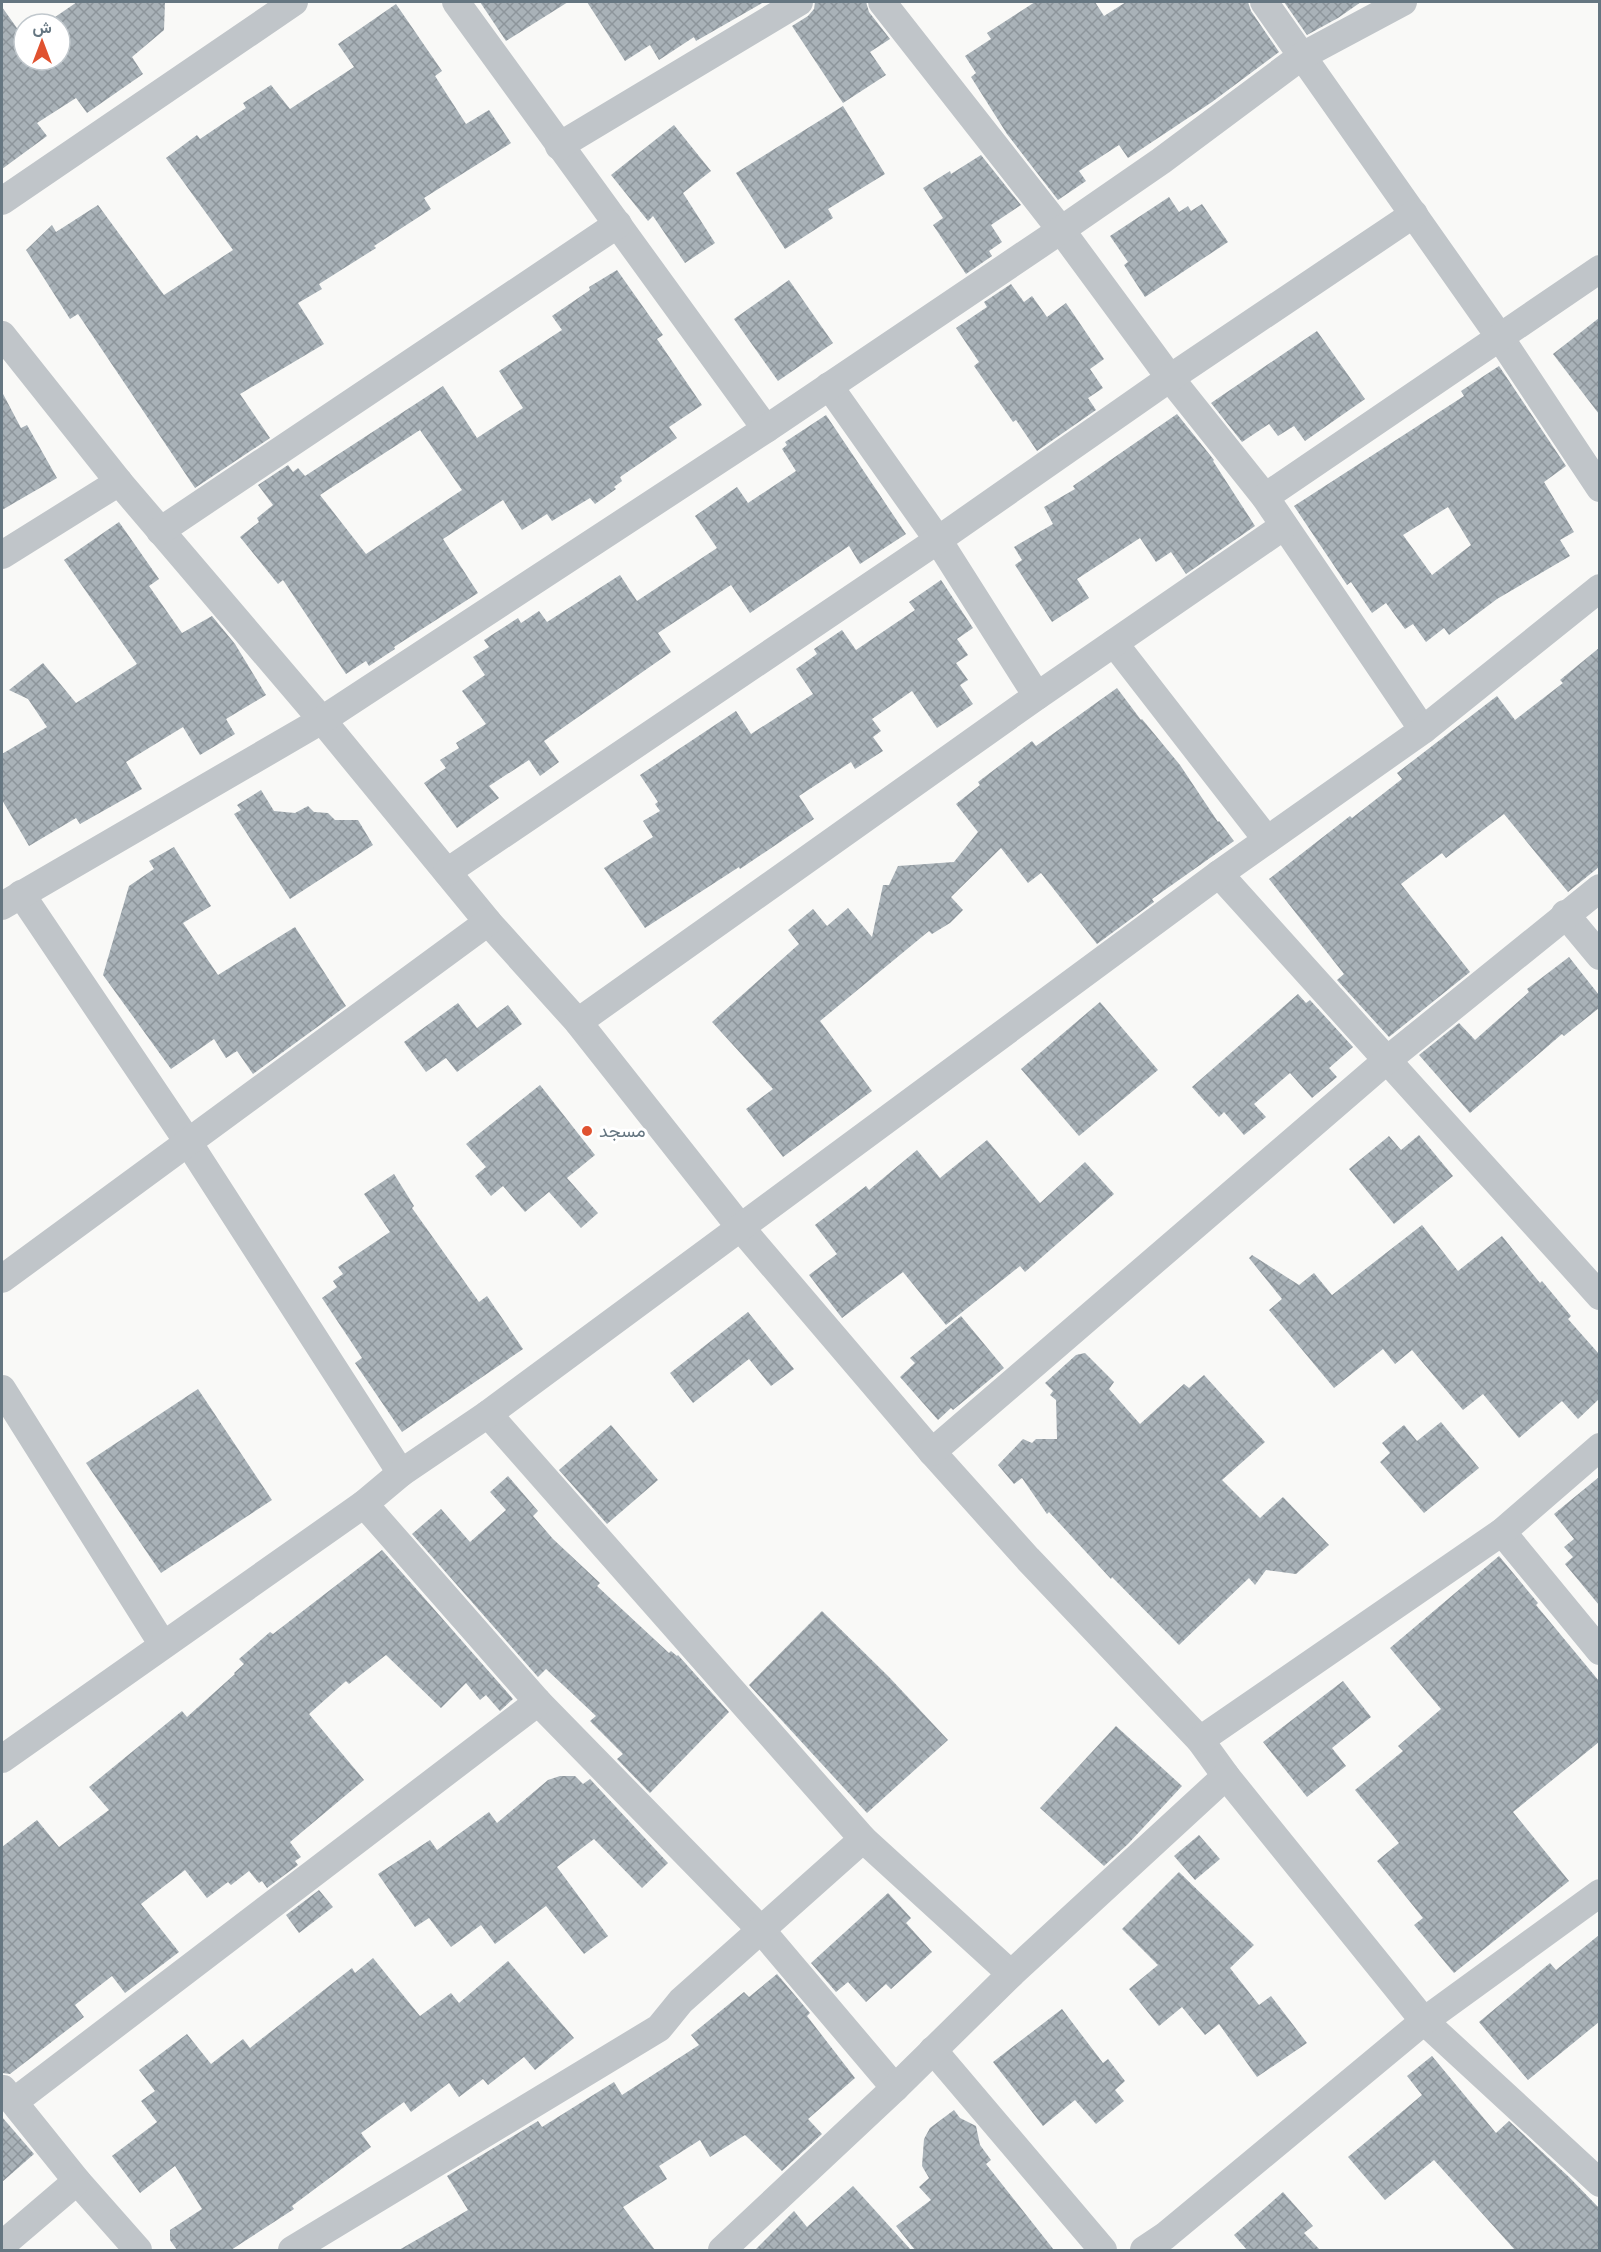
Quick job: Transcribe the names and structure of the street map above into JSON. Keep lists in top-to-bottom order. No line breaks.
{"places":["مسجد"],"north":"top"}
